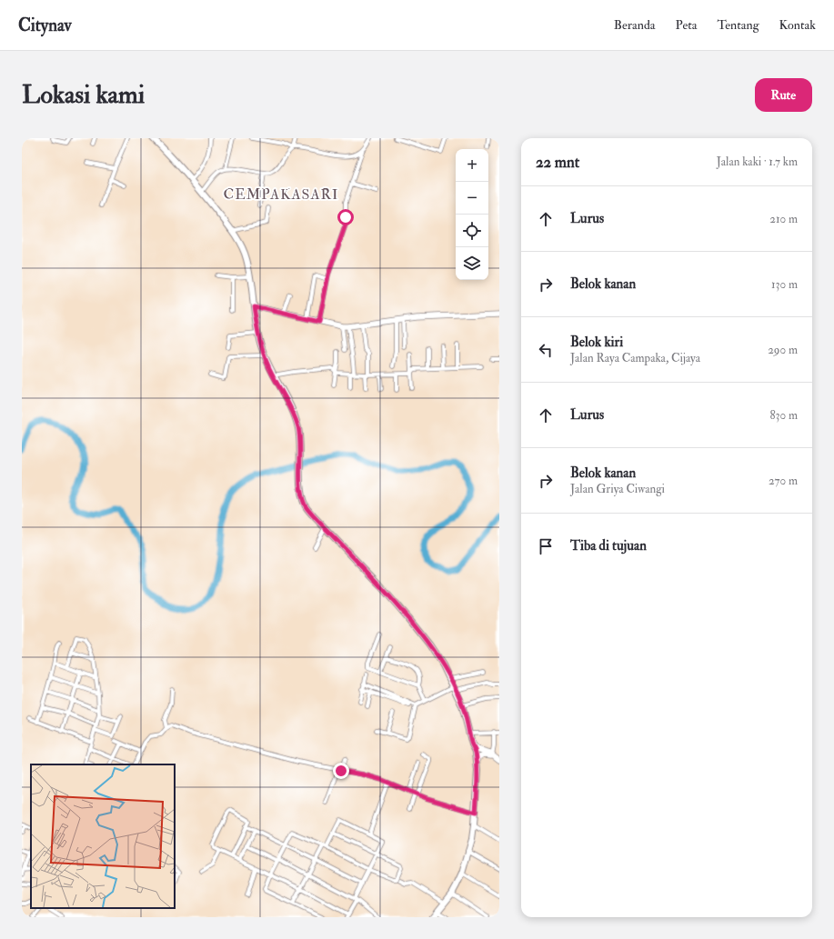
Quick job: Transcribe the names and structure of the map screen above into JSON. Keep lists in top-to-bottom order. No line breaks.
{"districts":["CEMPAKASARI"],"page":{"header":"Citynav","nav":["Beranda","Peta","Tentang","Kontak"],"buttons":"Rute","title":"Lokasi kami","heading":["22 mnt","Jalan kaki · 1.7 km"],"map_buttons":["+","−"],"list":[["Lurus","210 m"],["Belok kanan","130 m"],["Belok kiri","Jalan Raya Campaka, Cijaya","290 m"],["Lurus","830 m"],["Belok kanan","Jalan Griya Ciwangi","270 m"],"Tiba di tujuan"]}}
